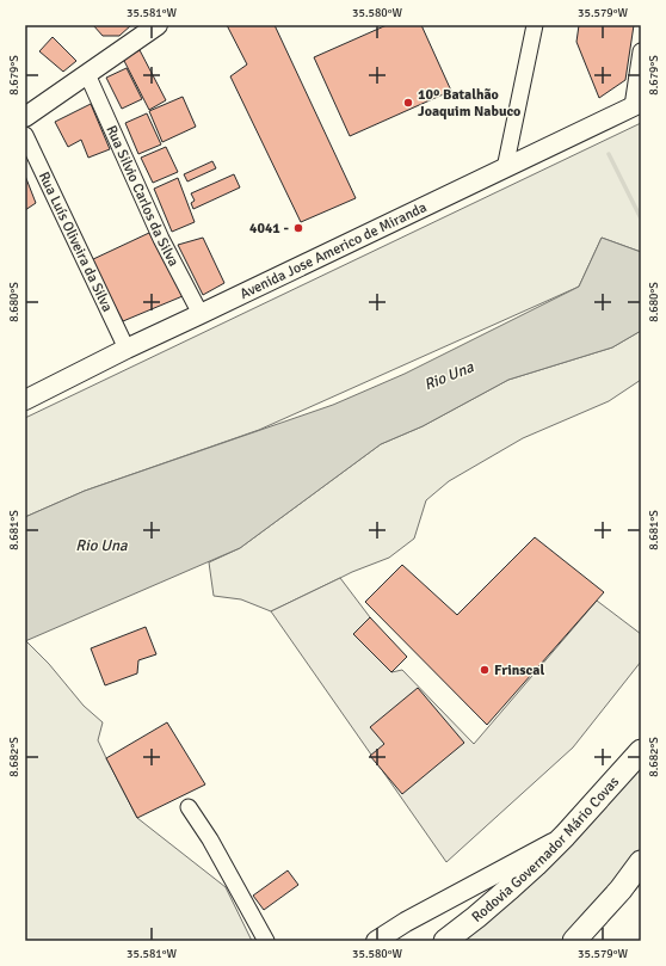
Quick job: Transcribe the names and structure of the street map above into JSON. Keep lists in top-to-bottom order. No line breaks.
{"streets":{"highway":["Rodovia Governador Mário Covas"],"main road":["Avenida Jose Americo de Miranda"],"street":["Rua Silvio Carlos da Silva","Rua Luís Oliveira da Silva"]},"crossings":[["Rua Silvio Carlos da Silva","Avenida Jose Americo de Miranda"],["Rua Luís Oliveira da Silva","Avenida Jose Americo de Miranda"]],"water":["Rio Una"],"places":["10º Batalhão Joaquim Nabuco","4041 -","Frinscal"],"coordinates":["35.581°W","35.580°W","35.579°W","8.679°S","8.680°S","8.681°S","8.682°S"]}
